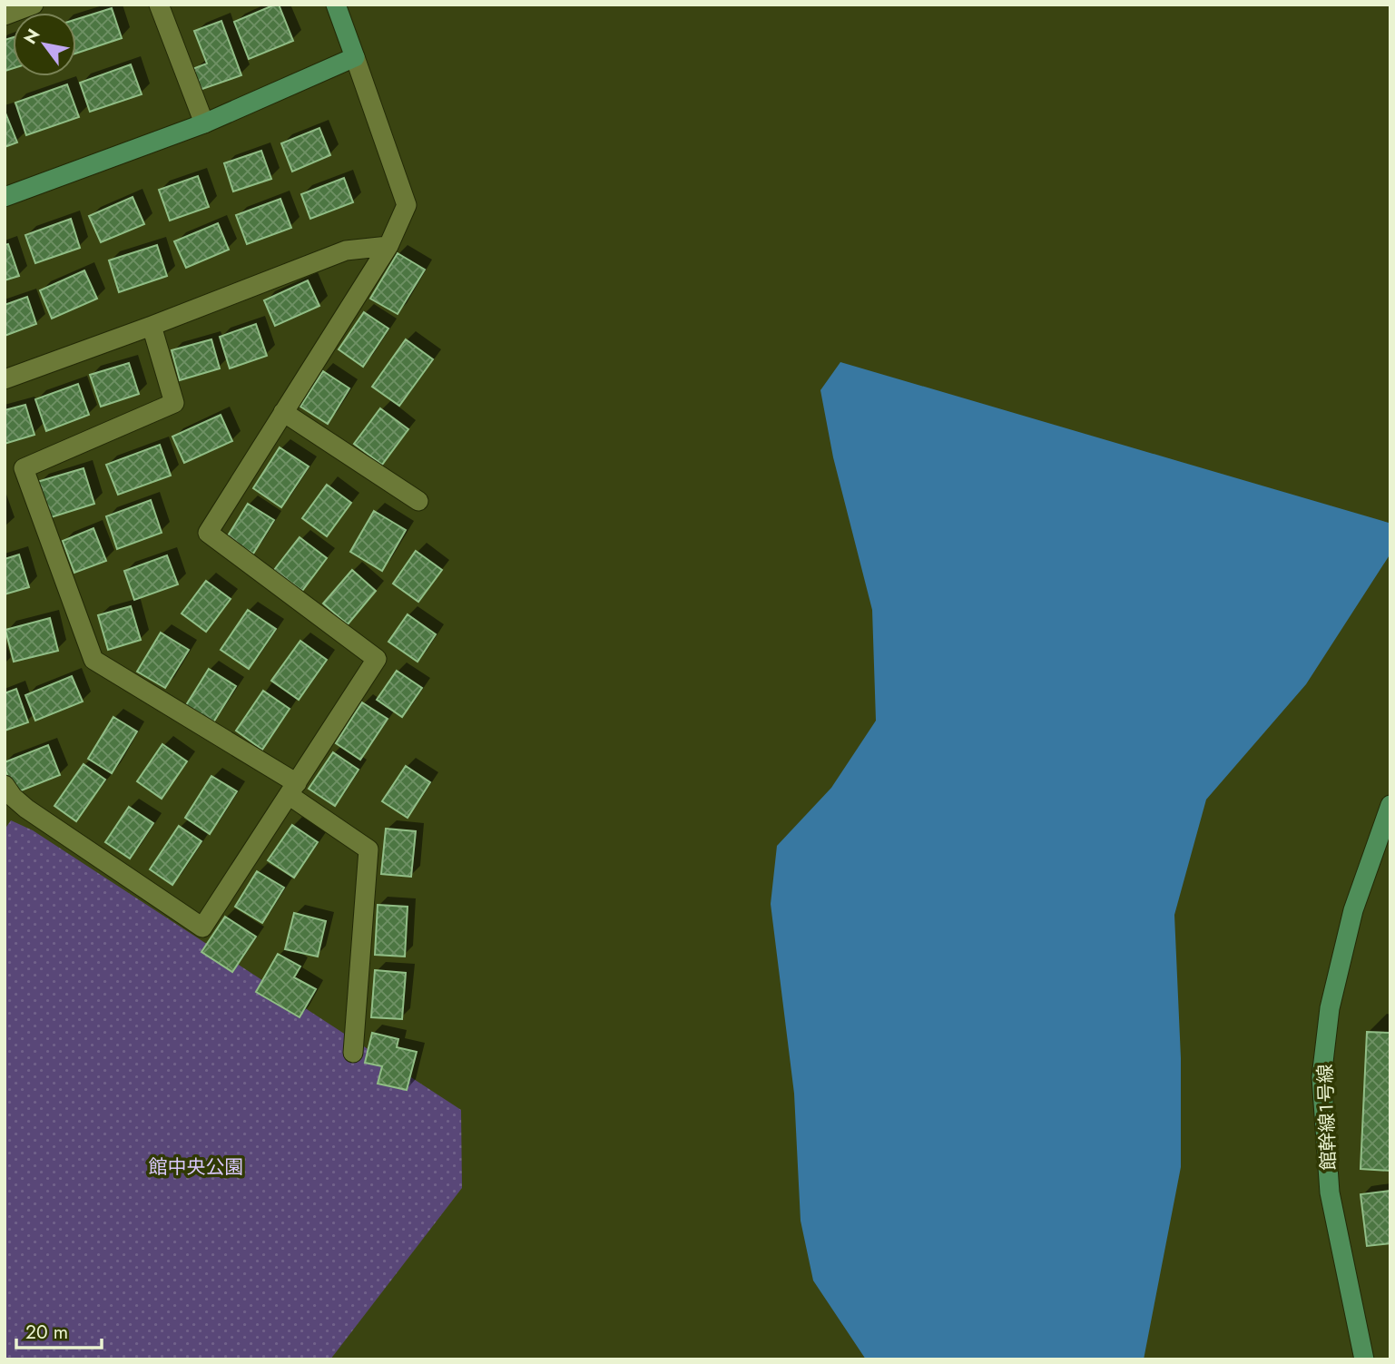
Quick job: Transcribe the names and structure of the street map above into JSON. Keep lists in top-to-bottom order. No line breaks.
{"streets":{"street":["館幹線１号線"]},"parks":["館中央公園"],"scale_bar":"20 m","north":"top left"}
